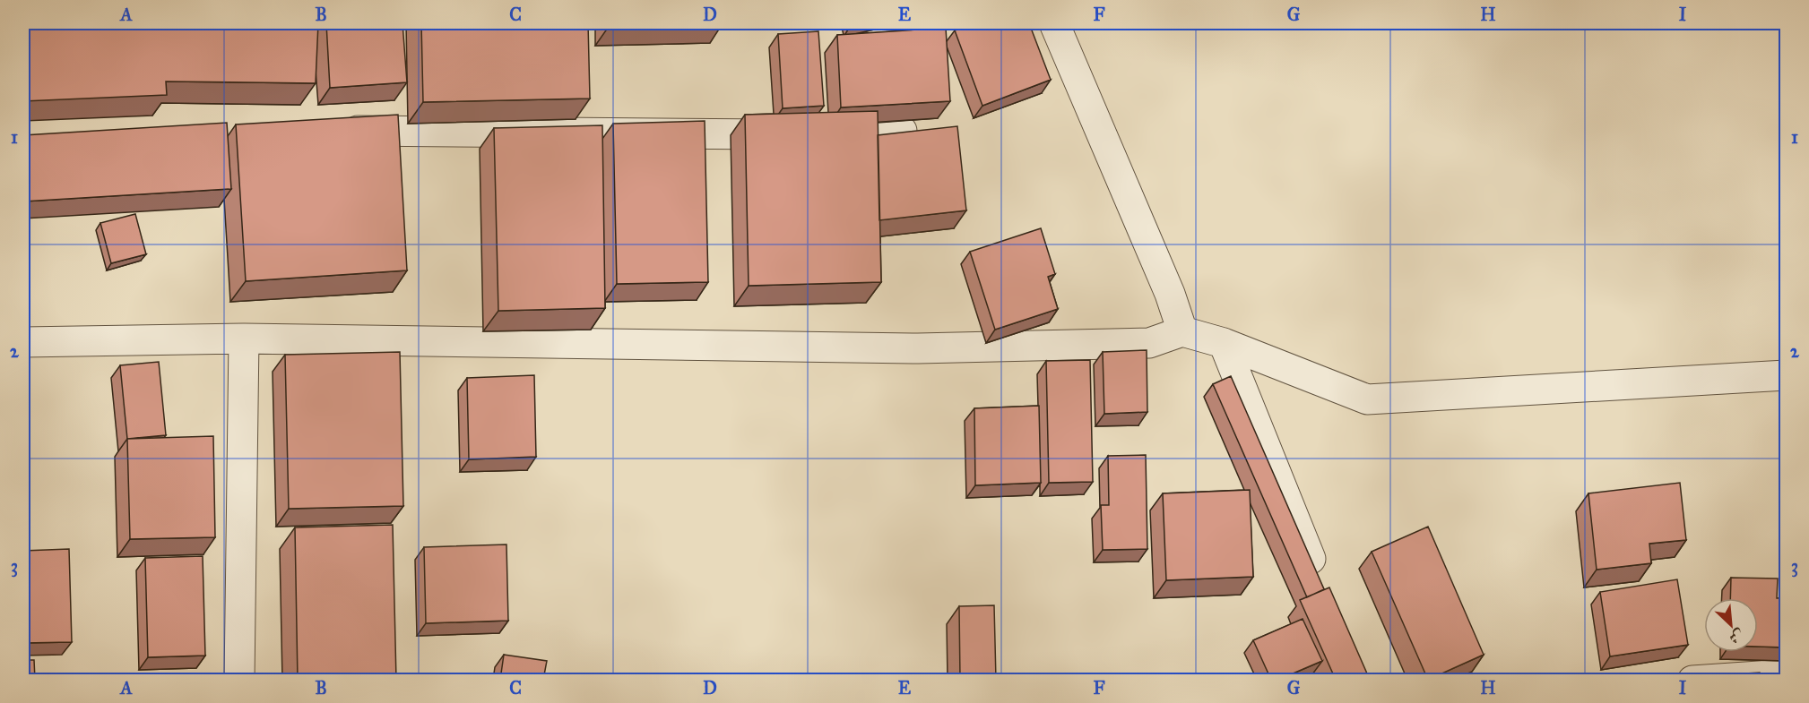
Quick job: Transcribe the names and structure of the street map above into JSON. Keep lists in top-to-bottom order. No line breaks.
{"north":"bottom right","grid":{"columns":["A","B","C","D","E","F","G","H","I"],"rows":["1","2","3"]}}
